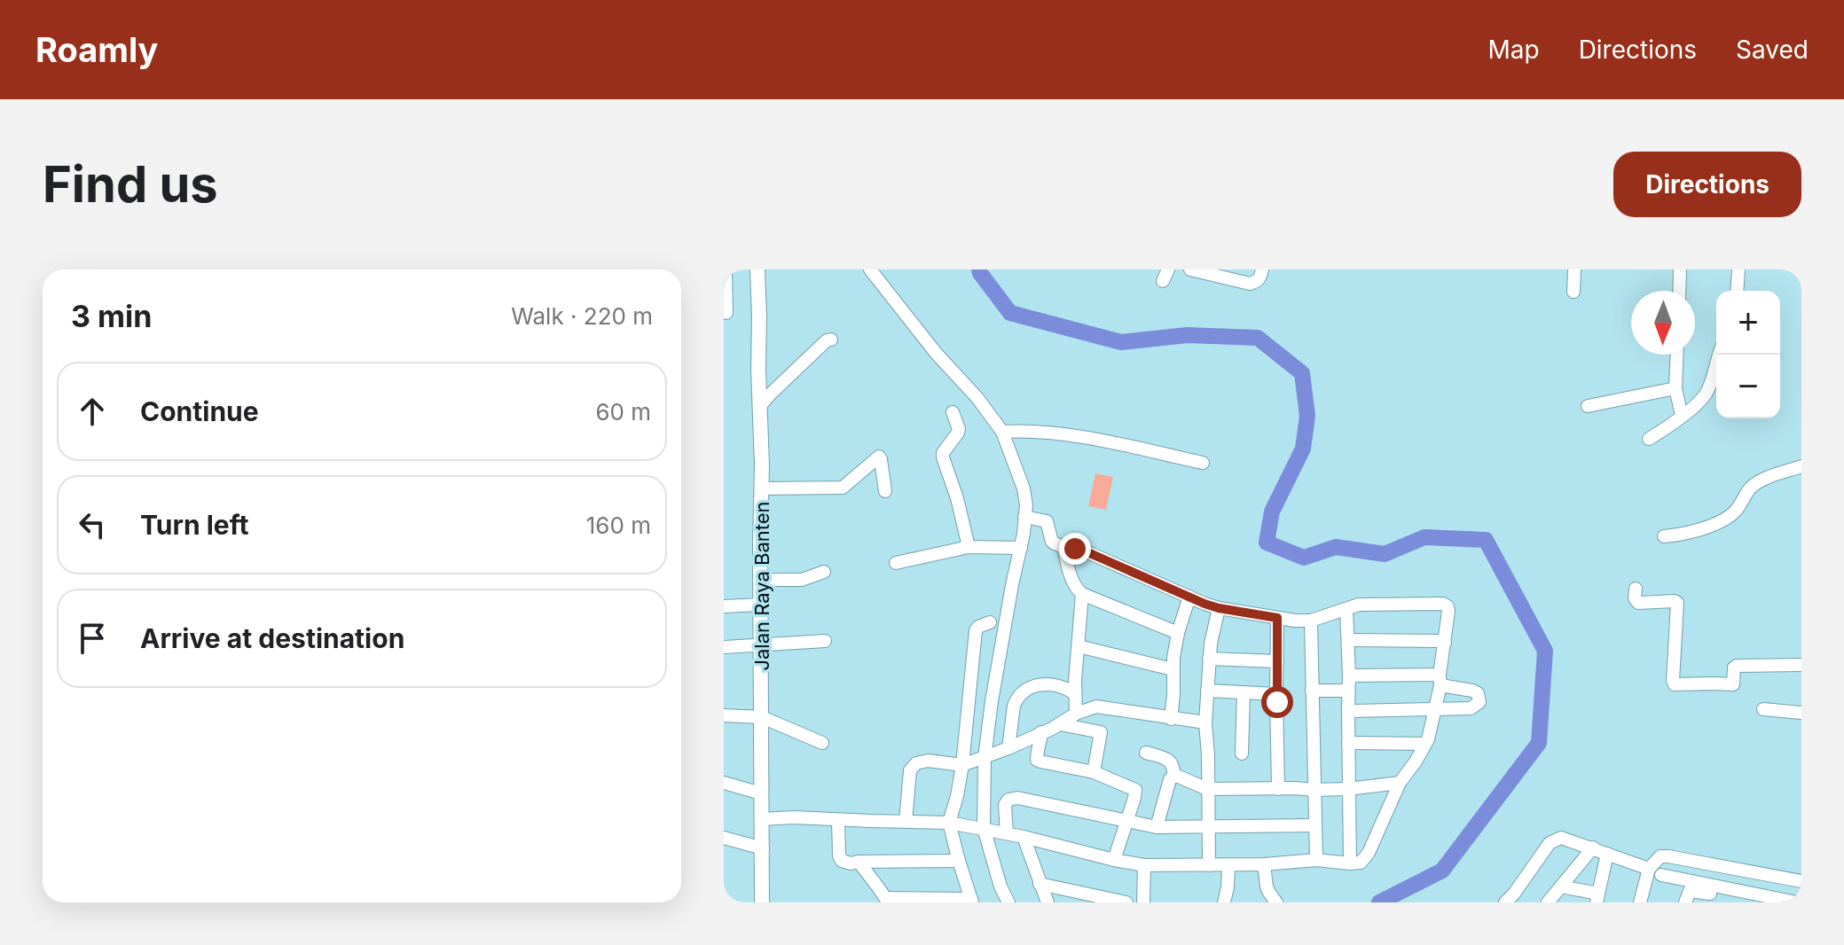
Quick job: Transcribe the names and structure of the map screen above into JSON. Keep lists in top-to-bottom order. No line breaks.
{"streets":{"main road":["Jalan Raya Banten"]},"north":"bottom","page":{"header":"Roamly","nav":["Map","Directions","Saved"],"buttons":"Directions","title":"Find us","heading":["3 min","Walk · 220 m"],"map_buttons":["+","−"],"list":[["Continue","60 m"],["Turn left","160 m"],"Arrive at destination"]}}
